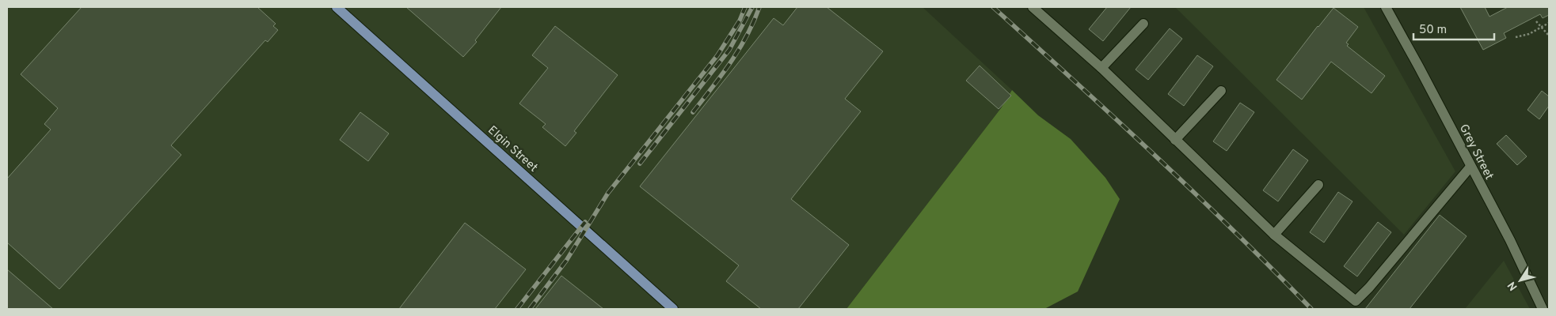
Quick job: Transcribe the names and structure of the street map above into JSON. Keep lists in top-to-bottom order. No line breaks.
{"streets":{"main road":["Elgin Street"],"street":["Grey Street"]},"scale_bar":"50 m","north":"bottom left"}
